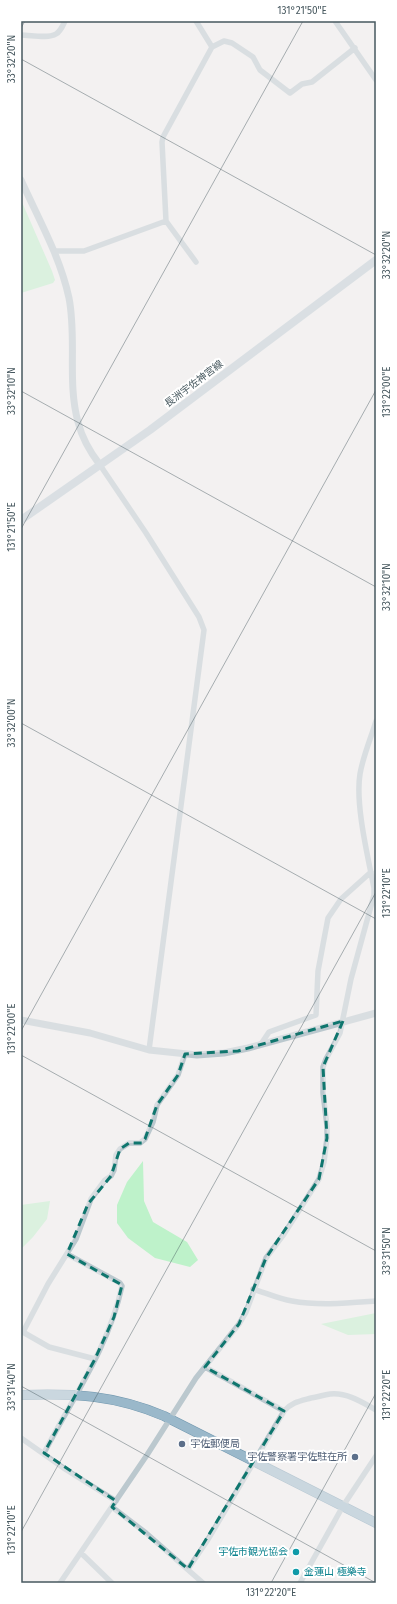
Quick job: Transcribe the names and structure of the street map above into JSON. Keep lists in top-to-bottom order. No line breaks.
{"streets":{"main road":["長洲宇佐神宮線"]},"places":["宇佐郵便局","宇佐警察署宇佐駐在所","宇佐市観光協会","金蓮山 極樂寺"],"coordinates":["131°21'50\"E","33°32'20\"N","33°32'10\"N","131°22'00\"E","33°32'00\"N","131°22'10\"E","33°31'50\"N","33°31'40\"N","131°22'20\"E"]}
